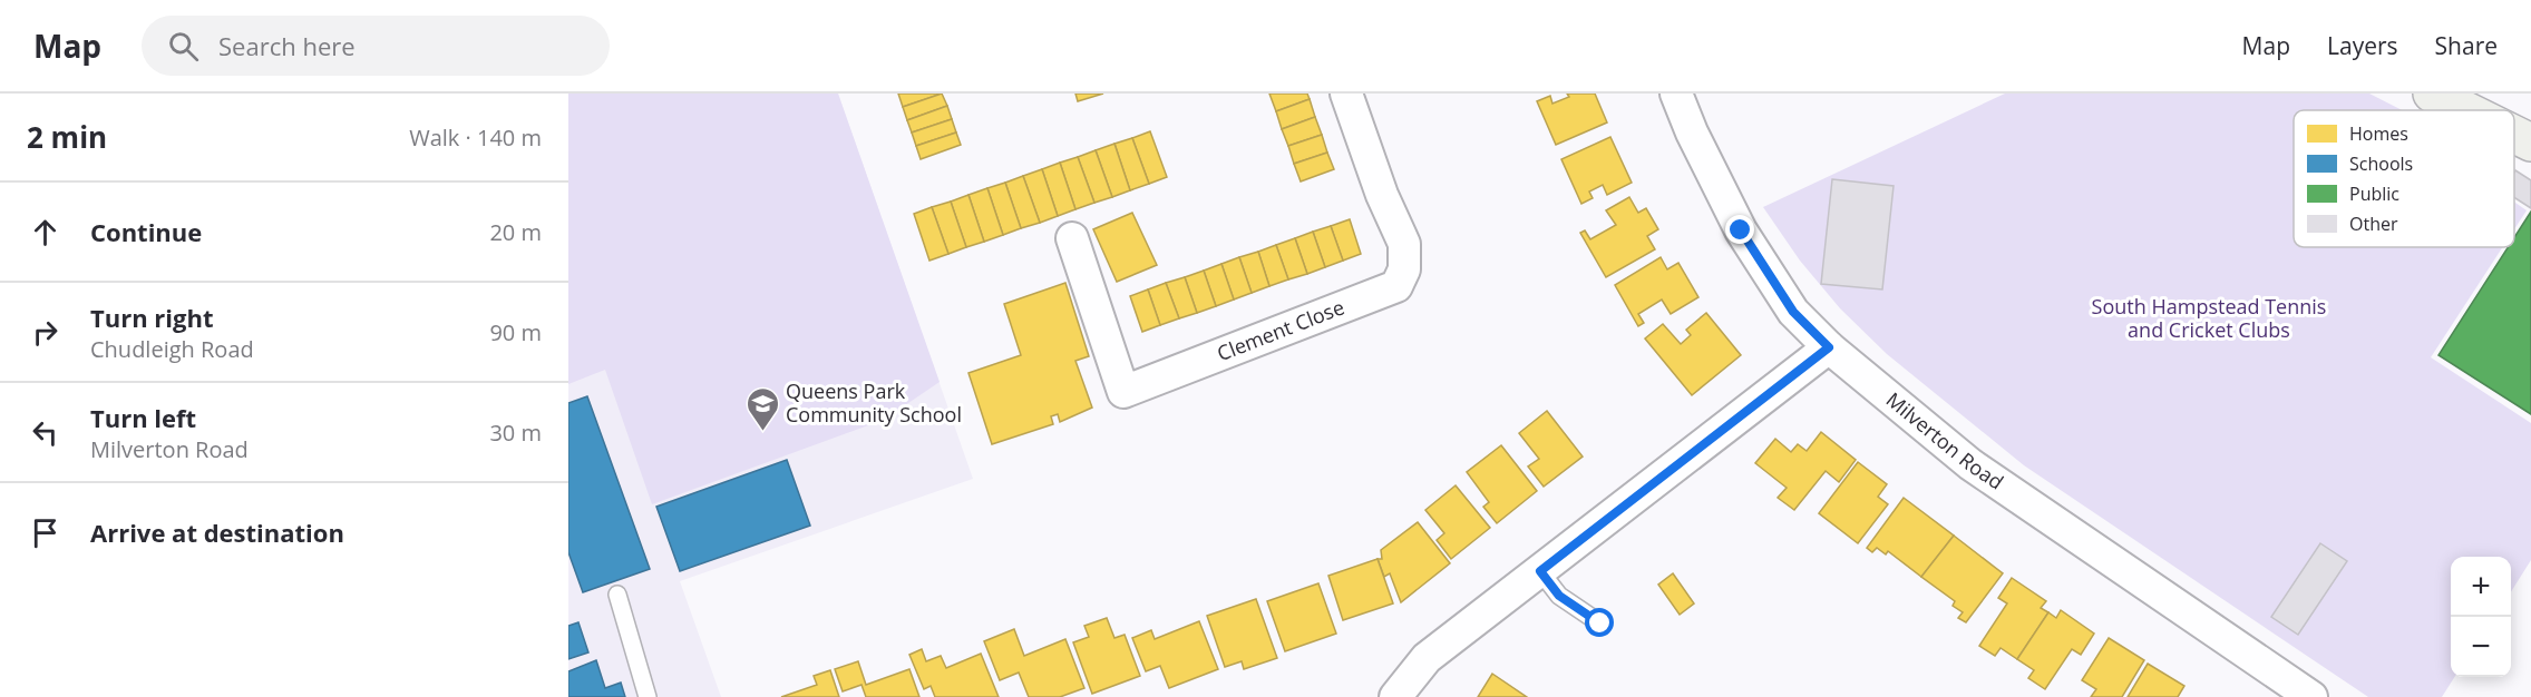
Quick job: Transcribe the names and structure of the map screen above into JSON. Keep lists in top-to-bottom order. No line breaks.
{"streets":{"street":["Clement Close","Milverton Road"]},"parks":["South Hampstead Tennis and Cricket Clubs"],"places":{"school or university":["Queens Park Community School"]},"legend":["Homes","Schools","Public","Other"],"page":{"header":"Map","search":"Search here","nav":["Map","Layers","Share"],"heading":["2 min","Walk · 140 m"],"list":[["Continue","20 m"],["Turn right","Chudleigh Road","90 m"],["Turn left","Milverton Road","30 m"],"Arrive at destination"],"map_buttons":["+","−"]}}
